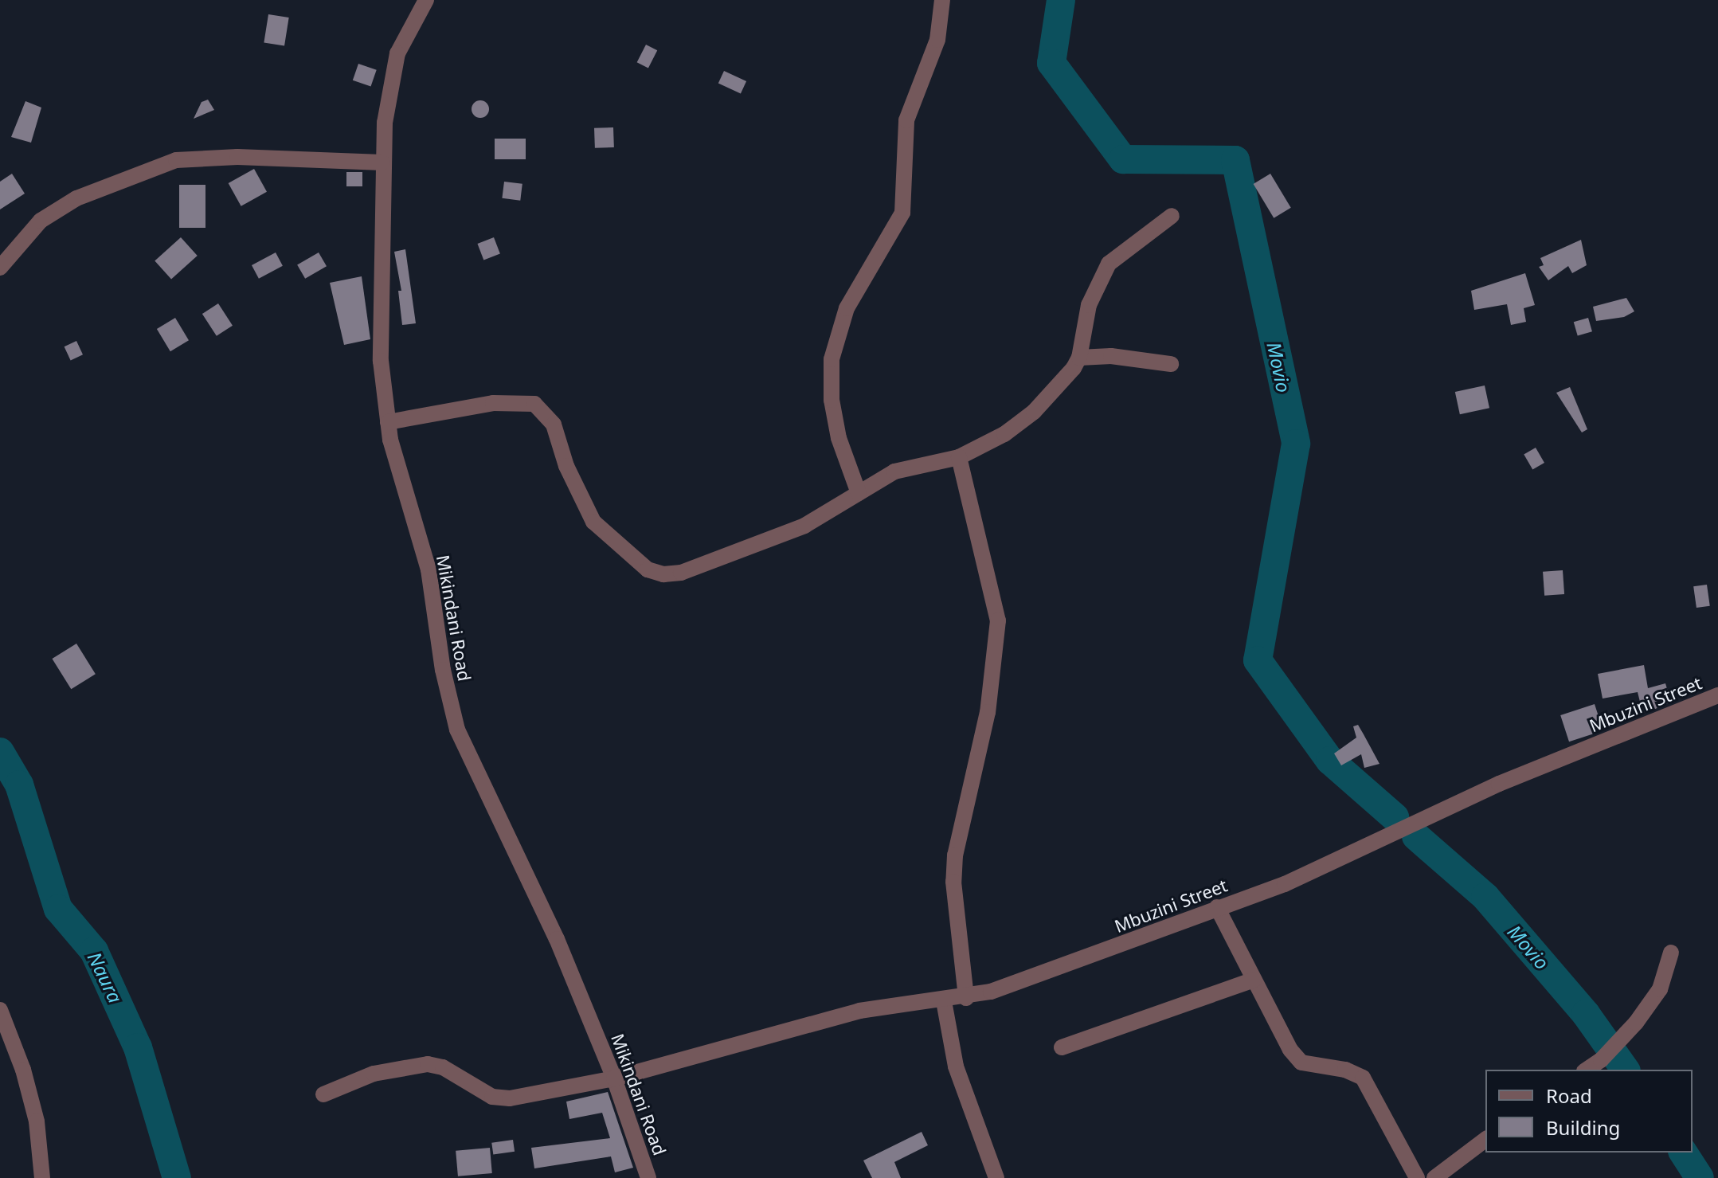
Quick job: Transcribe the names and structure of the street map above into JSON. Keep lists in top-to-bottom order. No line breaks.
{"streets":{"street":["Mikindani Road","Mbuzini Street"]},"crossings":[["Mikindani Road","Mbuzini Street"]],"water":["Movio","Naura"],"legend":["Road","Building"]}
